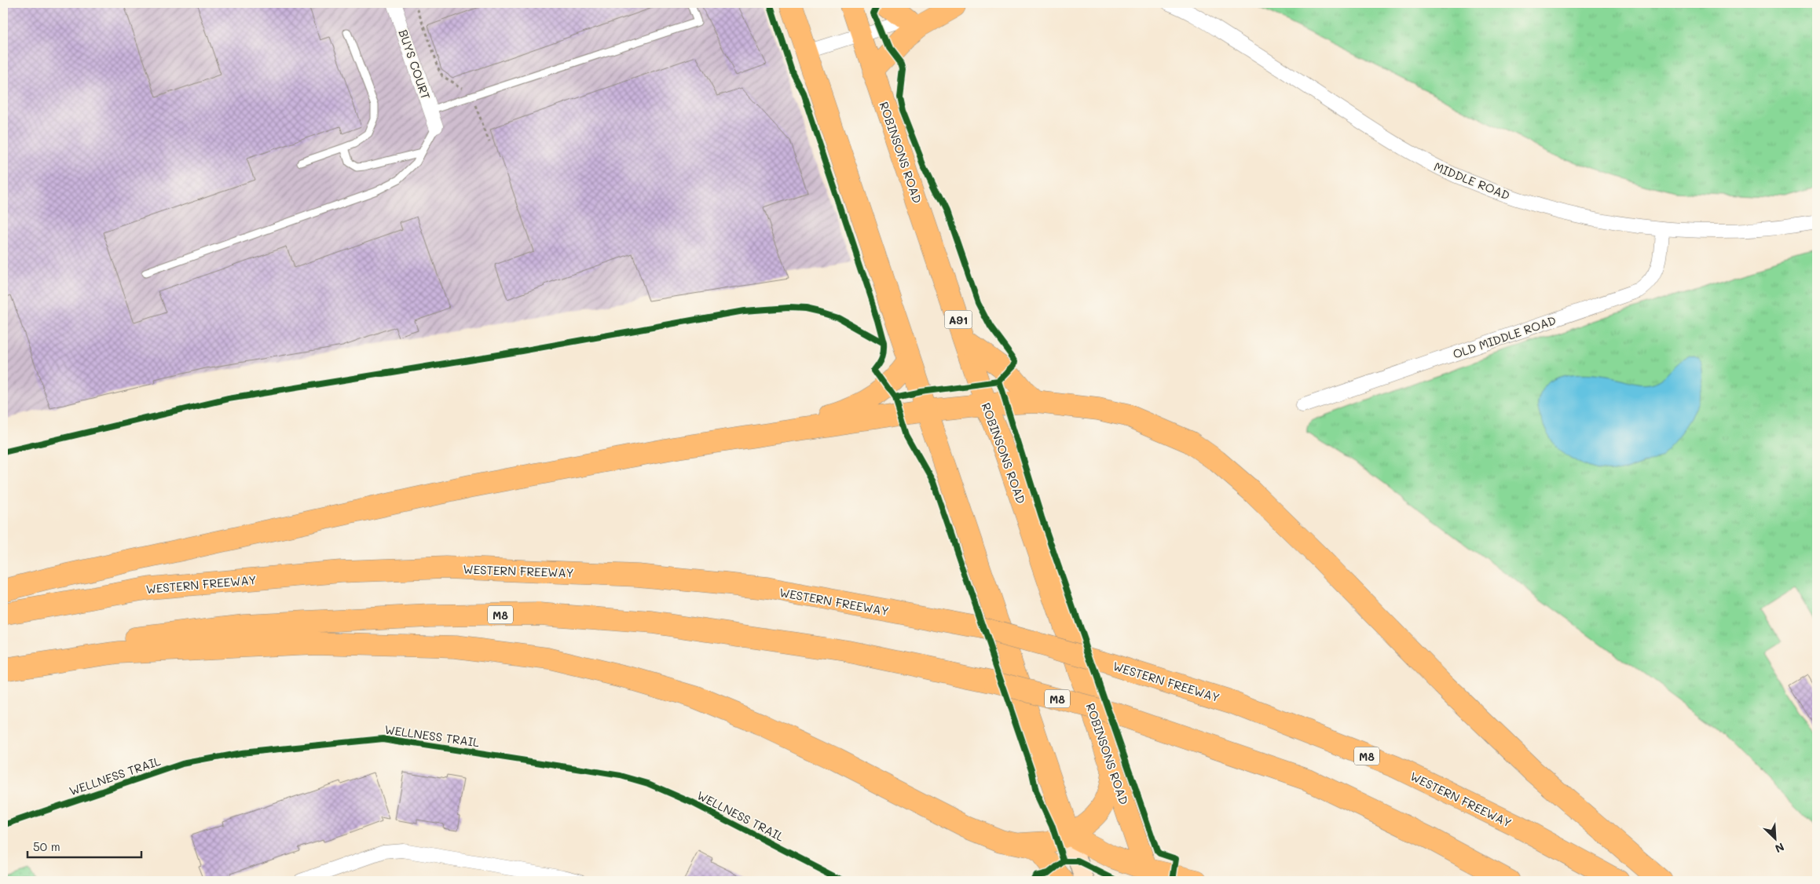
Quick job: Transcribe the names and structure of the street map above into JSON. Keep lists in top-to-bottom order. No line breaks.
{"streets":{"highway":["ROBINSONS ROAD","A91","WESTERN FREEWAY","M8"],"street":["BUYS COURT","MIDDLE ROAD","OLD MIDDLE ROAD"],"cycle path":["WELLNESS TRAIL"]},"crossings":[["MIDDLE ROAD","OLD MIDDLE ROAD"]],"scale_bar":"50 m","north":"bottom right"}
